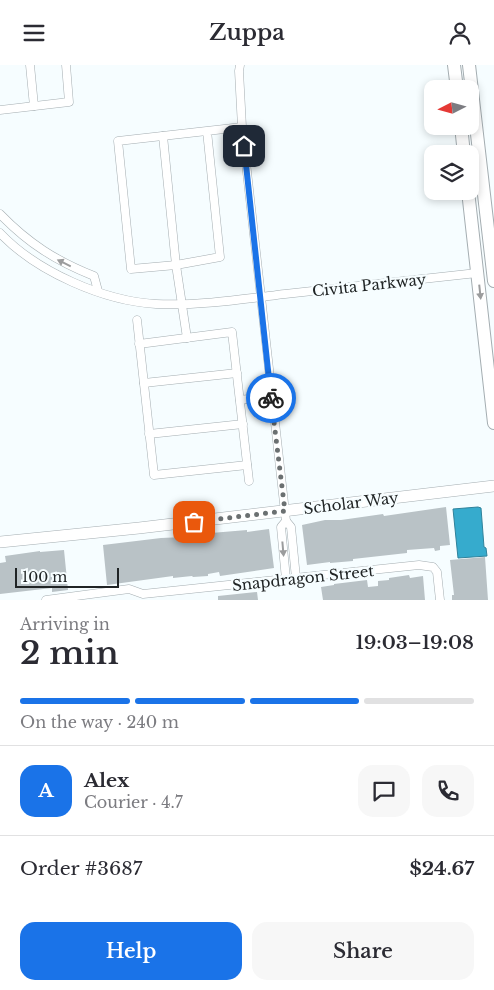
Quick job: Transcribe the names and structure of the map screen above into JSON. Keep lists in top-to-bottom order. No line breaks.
{"streets":{"street":["Civita Parkway","Scholar Way","Snapdragon Street"]},"scale_bar":"100 m","north":"left","page":{"header":"Zuppa","scale":"100 m","heading":["2 min","Arriving in","19:03–19:08"],"panel":["Alex","Courier · 4.7","Order #3687","$24.67"],"bar":"On the way · 240 m","round":"A","buttons":["Help","Share"]}}
